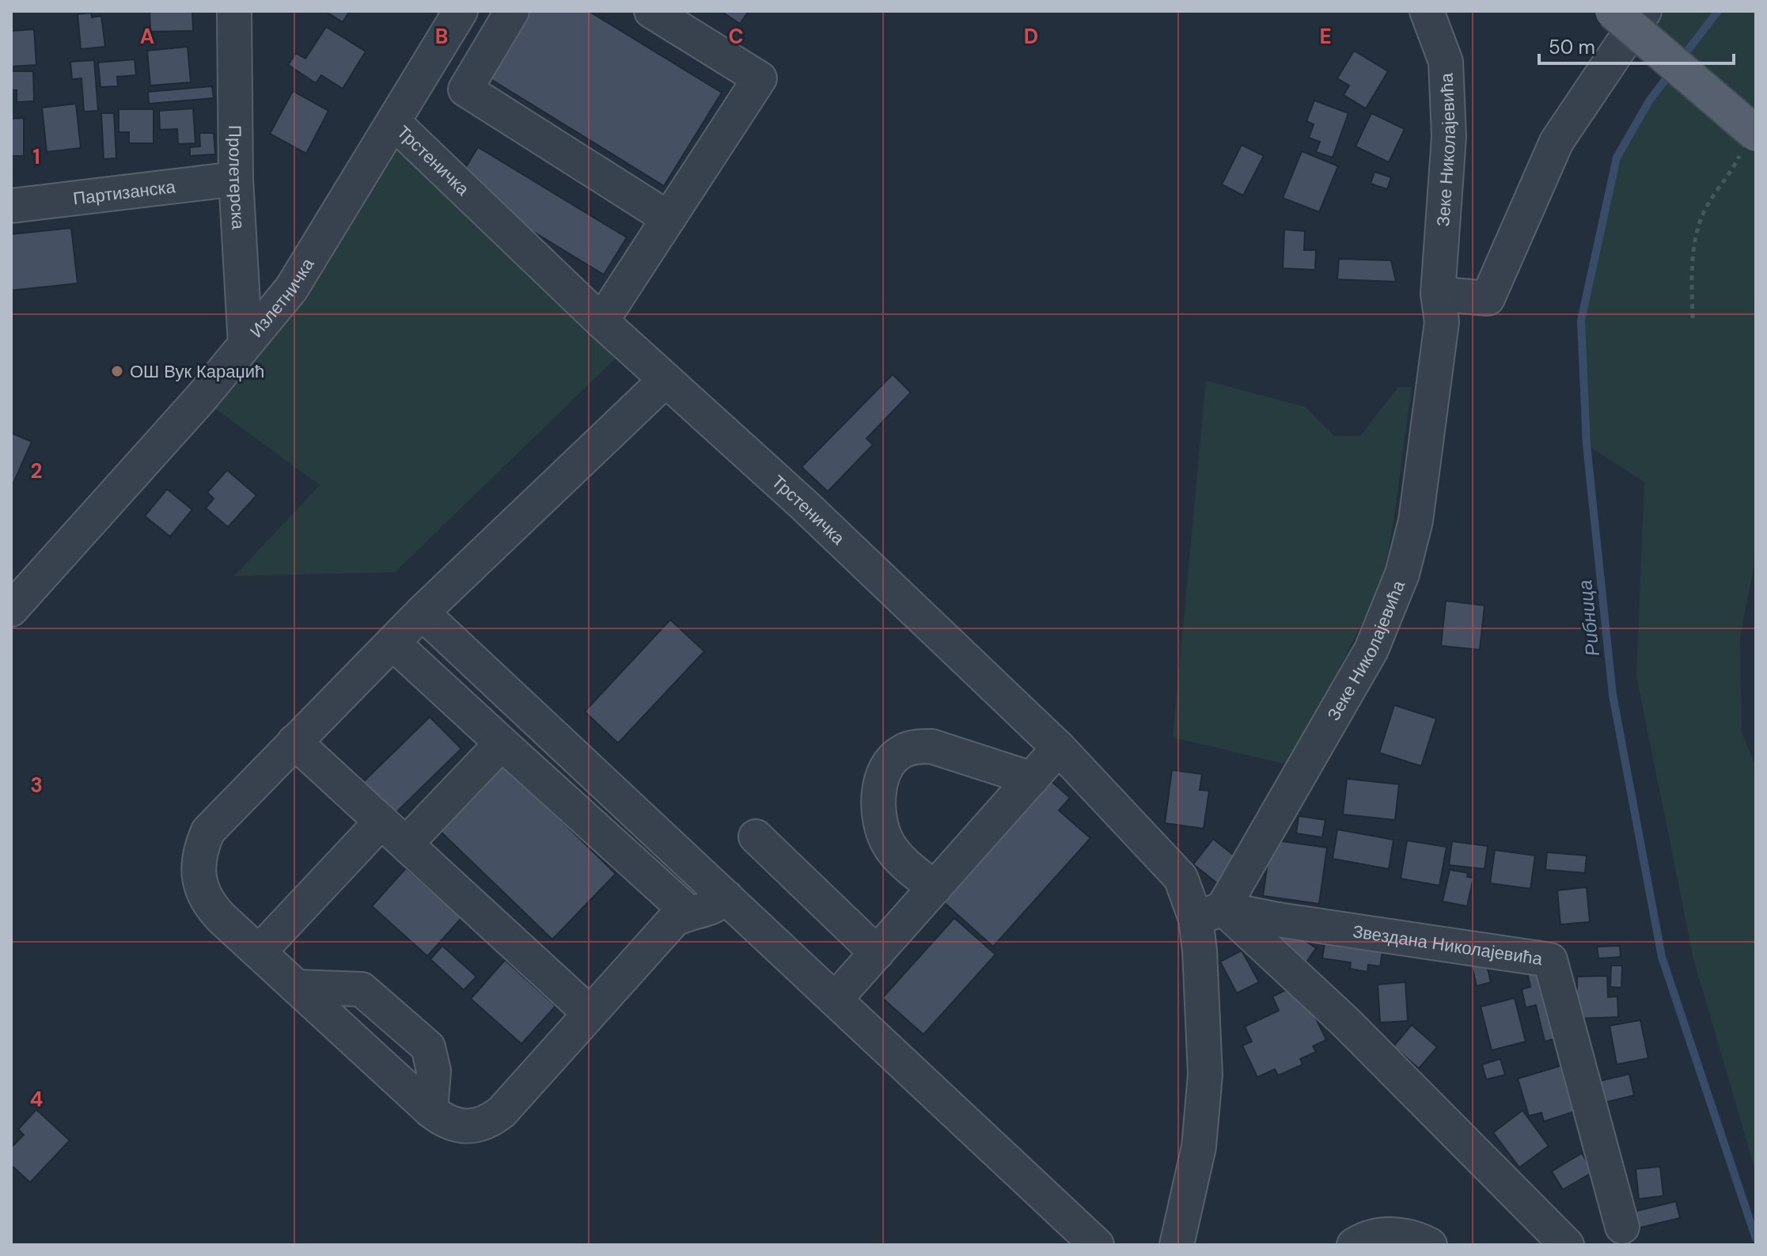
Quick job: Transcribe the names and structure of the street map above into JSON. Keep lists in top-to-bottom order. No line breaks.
{"streets":{"street":["Зеке Николајевића","Трстеничка","Пролетерска","Партизанска","Излетничка","Звездана Николајевића"]},"crossings":[["Зеке Николајевића","Трстеничка"],["Зеке Николајевића","Звездана Николајевића"],["Трстеничка","Излетничка"],["Трстеничка","Звездана Николајевића"],["Пролетерска","Партизанска"],["Пролетерска","Излетничка"]],"water":["Рибница"],"places":["ОШ Вук Караџић"],"scale_bar":"50 m","grid":{"columns":["A","B","C","D","E"],"rows":["1","2","3","4"]}}
